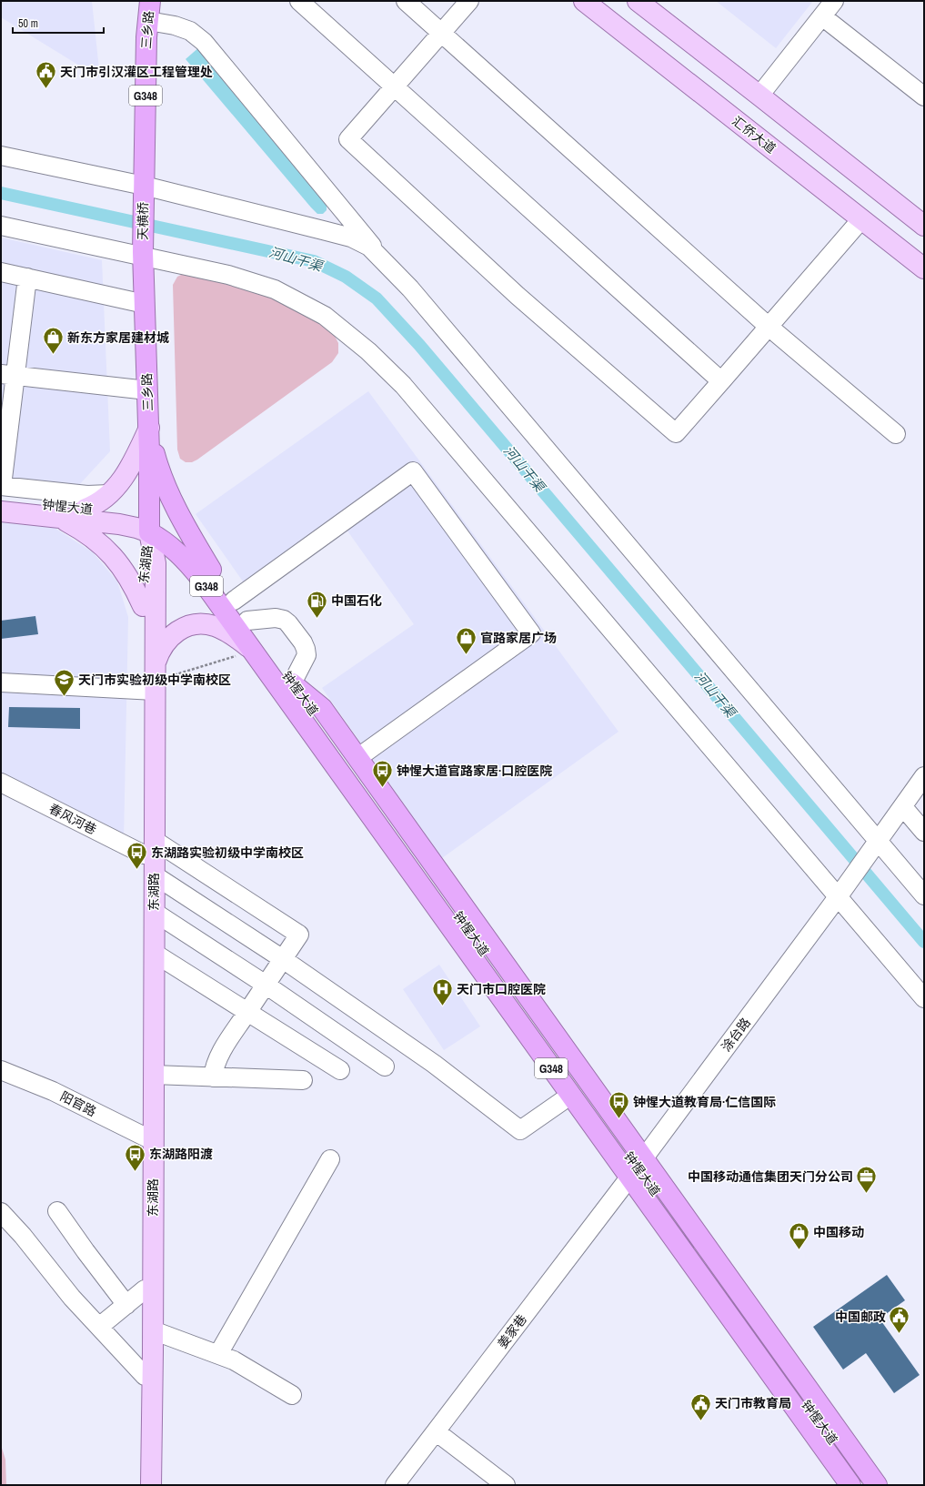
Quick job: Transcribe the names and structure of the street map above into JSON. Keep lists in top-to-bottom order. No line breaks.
{"streets":{"highway":["三乡路","G348","天横桥","钟惺大道"],"main road":["汇侨大道","东湖路"],"street":["春风河巷","涂台路","阳官路","姜家巷"]},"crossings":[["三乡路","天横桥"],["三乡路","钟惺大道"],["三乡路","东湖路"],["钟惺大道","东湖路"],["钟惺大道","涂台路"],["钟惺大道","姜家巷"],["东湖路","春风河巷"],["东湖路","阳官路"],["涂台路","姜家巷"]],"water":["河山干渠"],"places":{"public building":["天门市引汉灌区工程管理处","中国邮政","天门市教育局"],"shop":["新东方家居建材城","官路家居广场","中国移动"],"fuel station":["中国石化"],"school or university":["天门市实验初级中学南校区"],"bus stop":["钟惺大道官路家居·口腔医院","东湖路实验初级中学南校区","钟惺大道教育局·仁信国际","东湖路阳渡"],"hospital":["天门市口腔医院"],"office":["中国移动通信集团天门分公司"]},"scale_bar":"50 m"}
